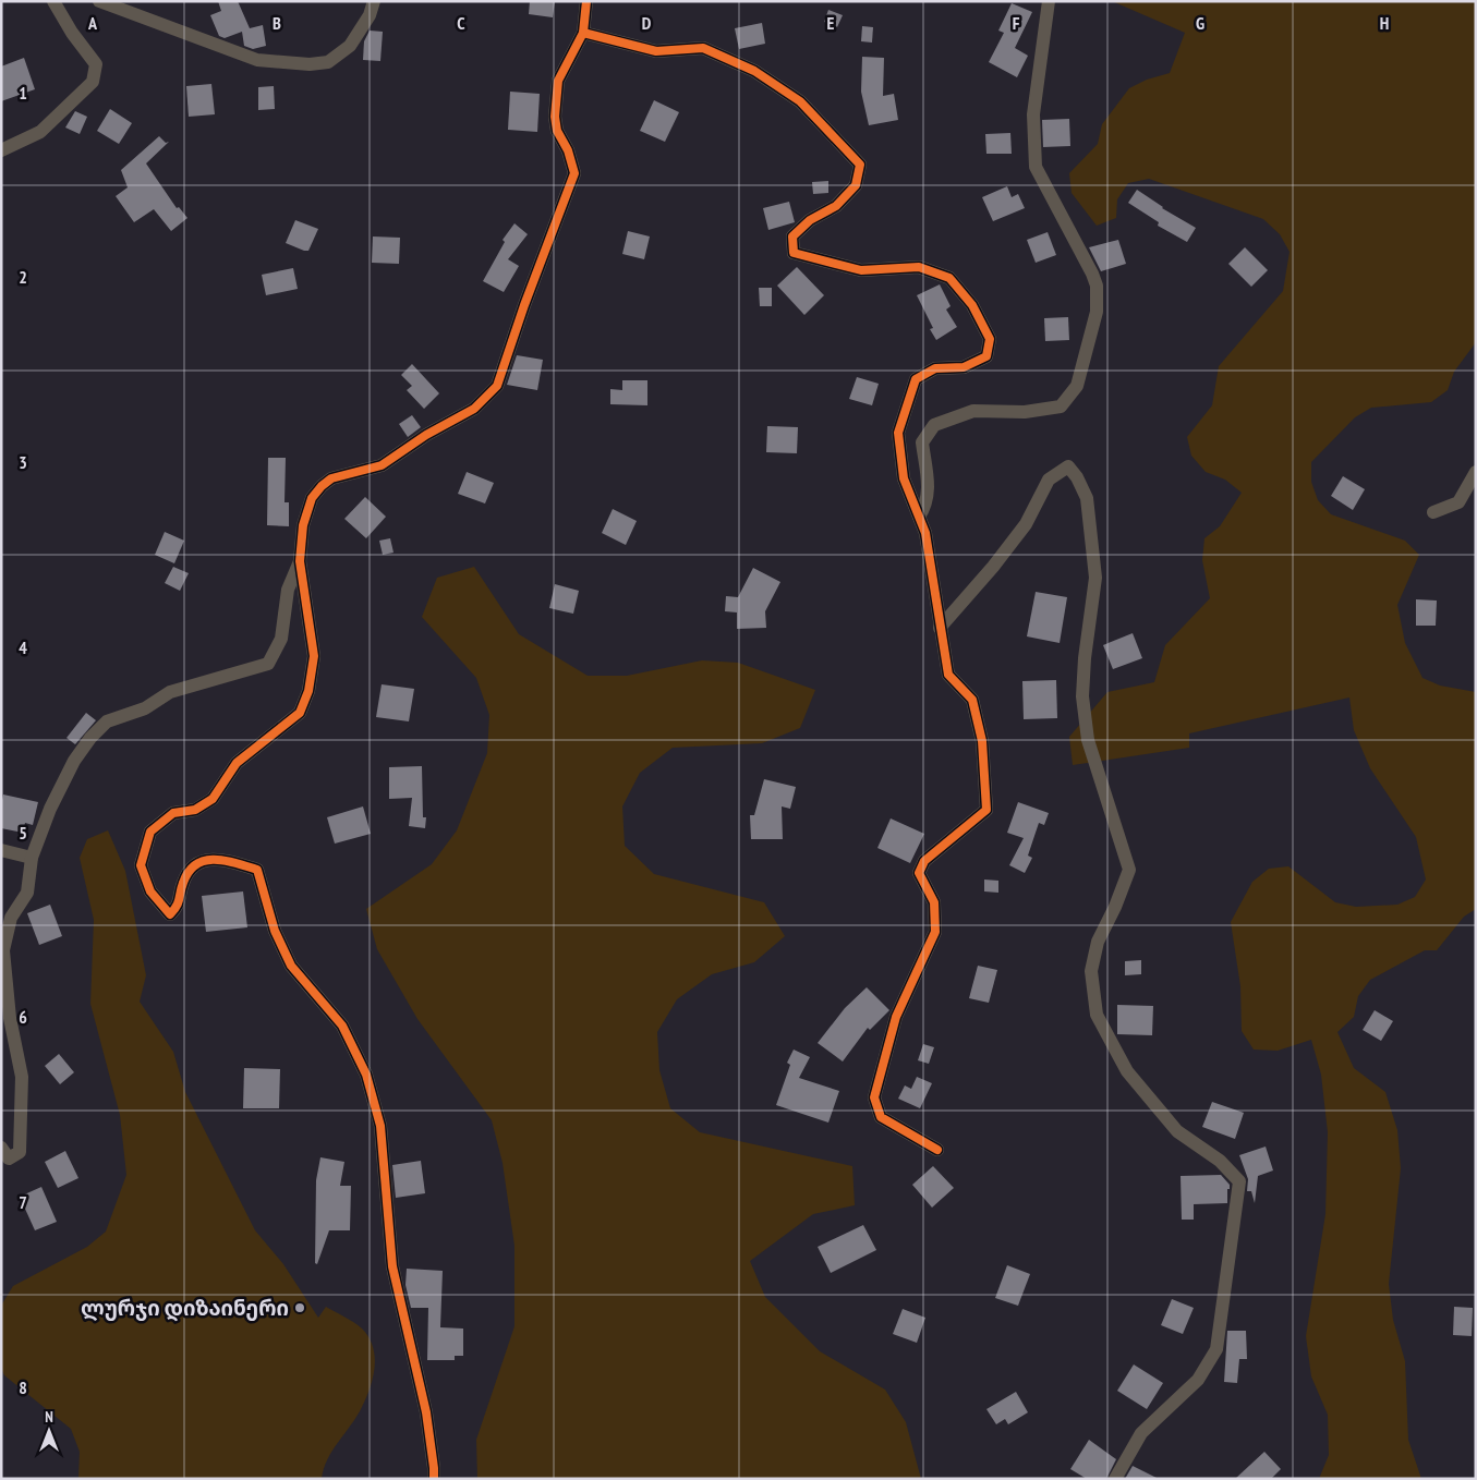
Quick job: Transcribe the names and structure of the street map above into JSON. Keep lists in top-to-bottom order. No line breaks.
{"places":["ლურჯი დიზაინერი"],"north":"top","grid":{"columns":["A","B","C","D","E","F","G","H"],"rows":["1","2","3","4","5","6","7","8"]}}
